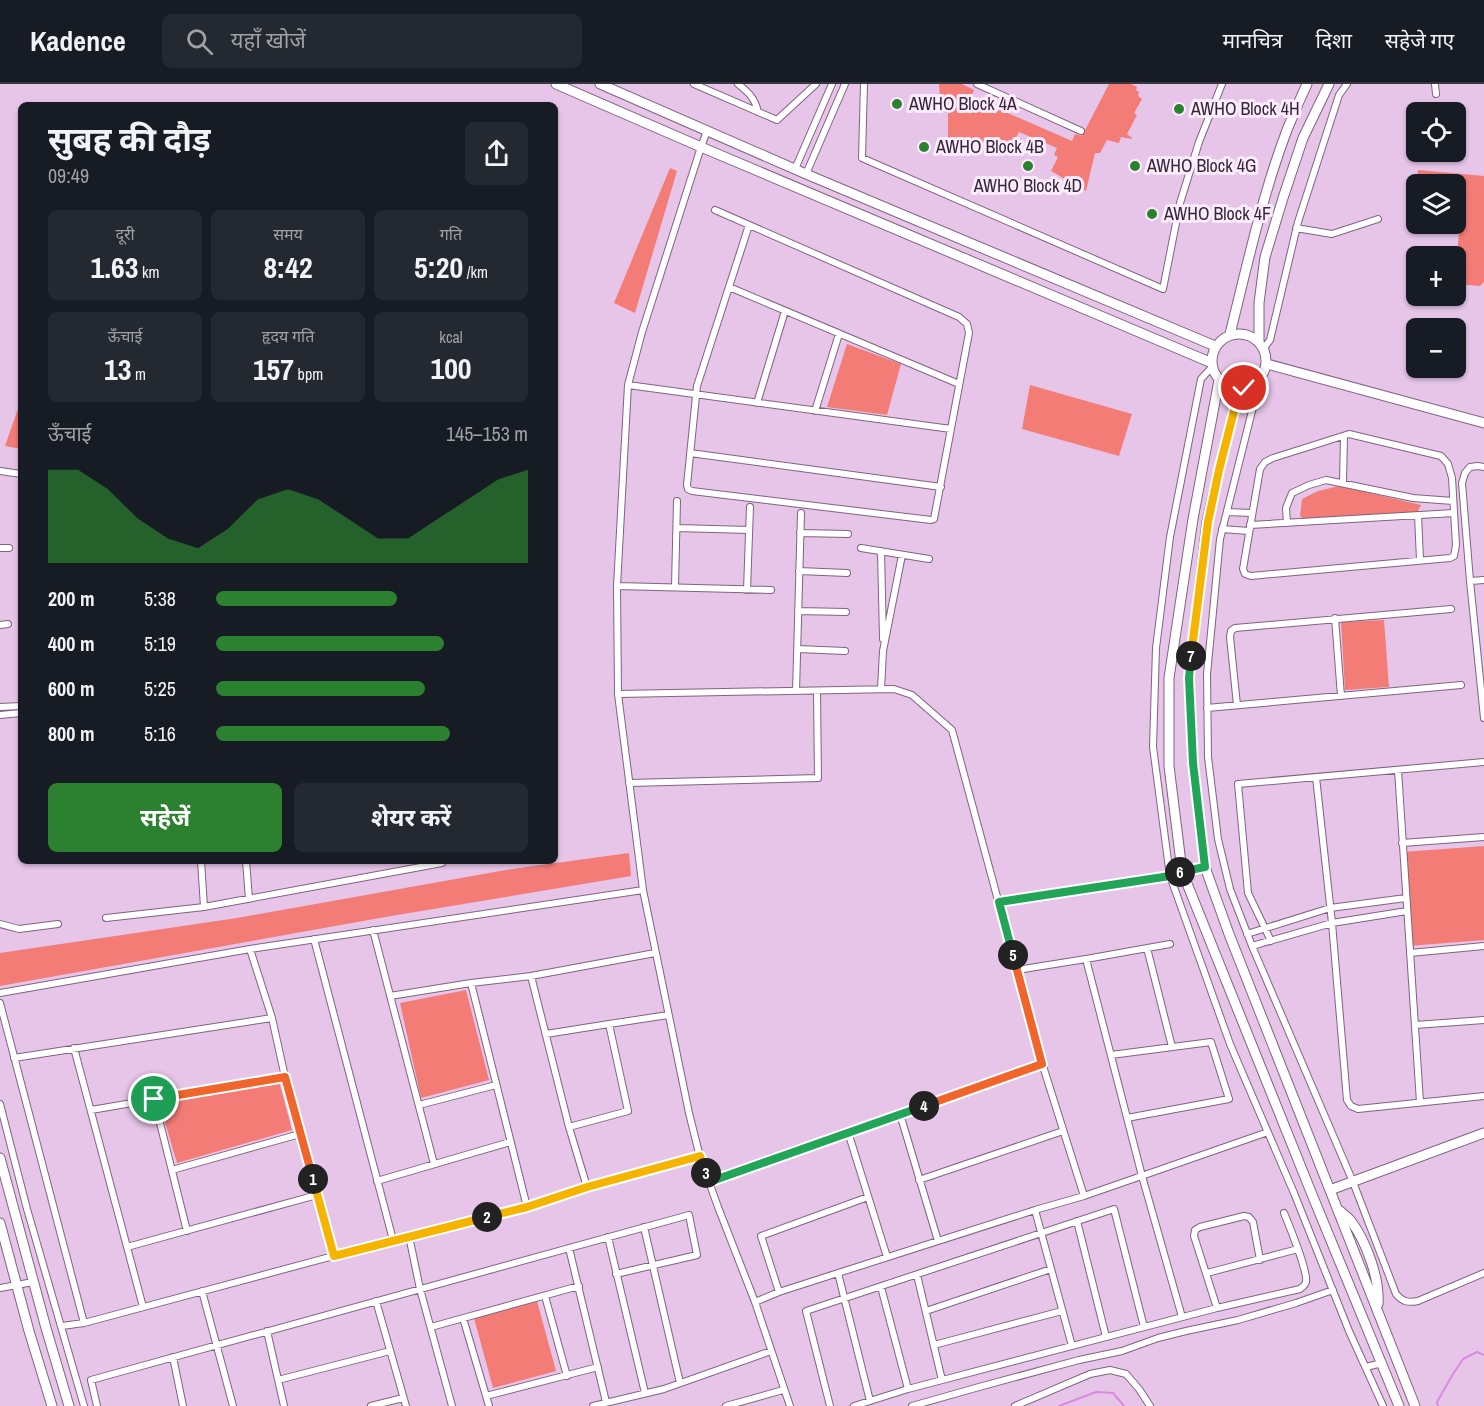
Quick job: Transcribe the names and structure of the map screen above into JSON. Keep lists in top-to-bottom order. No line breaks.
{"places":["AWHO Block 4A","AWHO Block 4H","AWHO Block 4B","AWHO Block 4D","AWHO Block 4G","AWHO Block 4F"],"page":{"header":"Kadence","search":"यहाँ खोजें","nav":["मानचित्र","दिशा","सहेजे गए"],"map_buttons":["+","−"],"heading":["सुबह की दौड़","09:49"],"stats":[["दूरी","1.63 km"],["समय","8:42"],["गति","5:20 /km"],["ऊँचाई","13 m"],["हृदय गति","157 bpm"],["kcal","100"]],"chart":["ऊँचाई","145–153 m"],"list":[{"name":"200 m","note":"5:38"},{"name":"400 m","note":"5:19"},{"name":"600 m","note":"5:25"},{"name":"800 m","note":"5:16"}],"pins":["7","6","5","4","3","1","2"],"buttons":["सहेजें","शेयर करें"]}}
